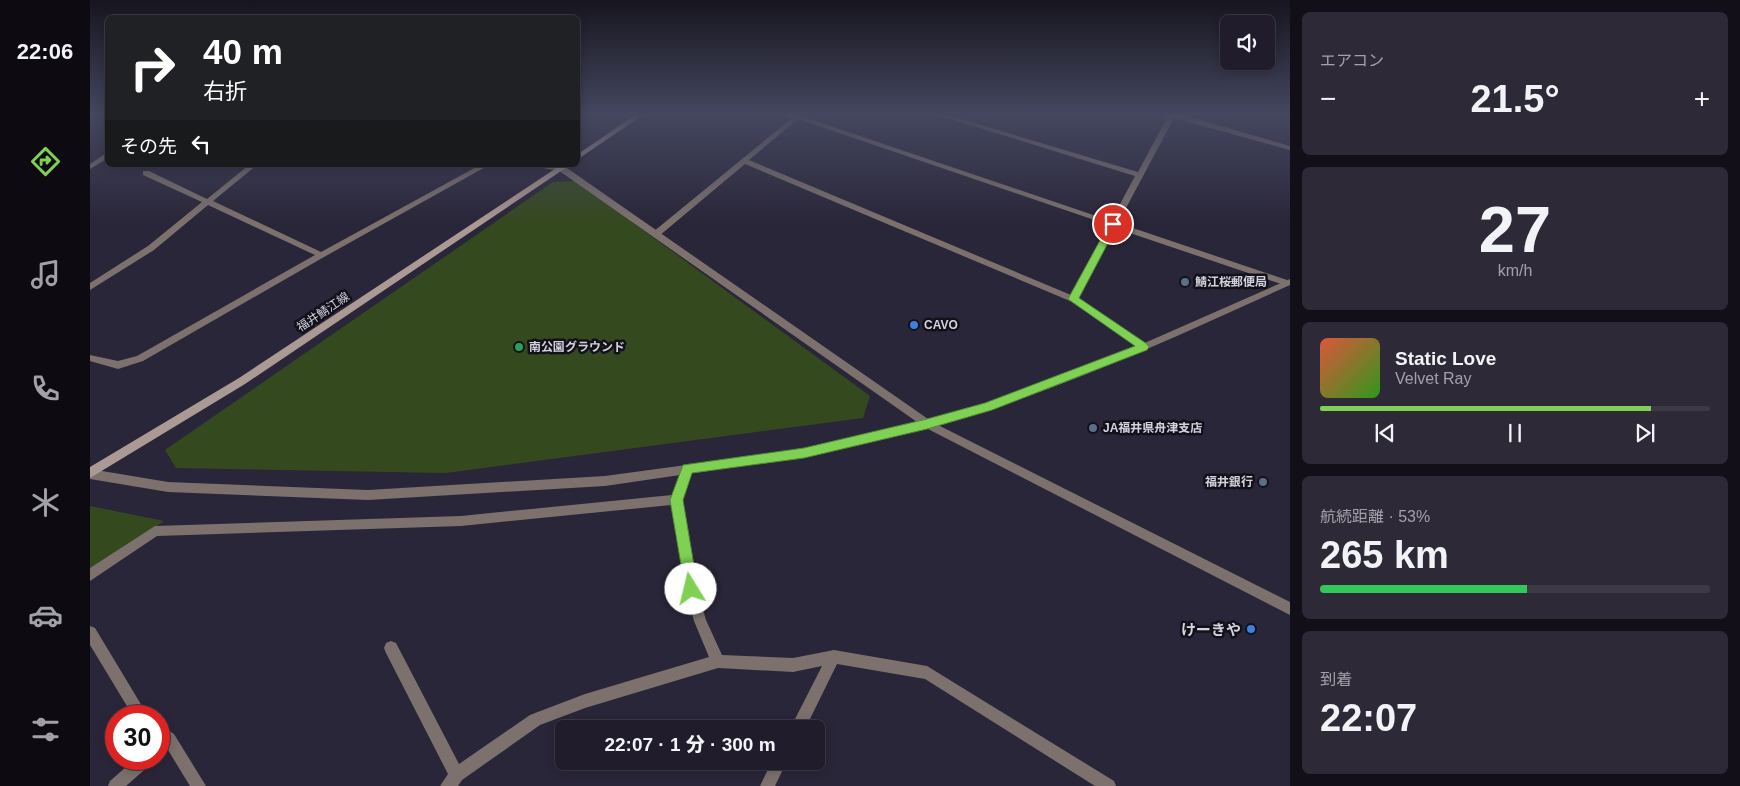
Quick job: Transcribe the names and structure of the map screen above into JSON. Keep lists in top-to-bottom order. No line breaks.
{"streets":{"main road":["福井鯖江線"]},"places":["鯖江桜郵便局","CAVO","南公園グラウンド","JA福井県舟津支店","福井銀行","けーきや"],"page":{"tabs":"22:06","tile":["エアコン",["27","km/h"],["航続距離 · 53%","265 km"],["到着","22:07"]],"turn":["40 m","右折"],"heat":["−","21.5°","+"],"then":"その先","song":["Static Love","Velvet Ray"],"limit":"30","trip":"22:07 · 1 分 · 300 m"}}
